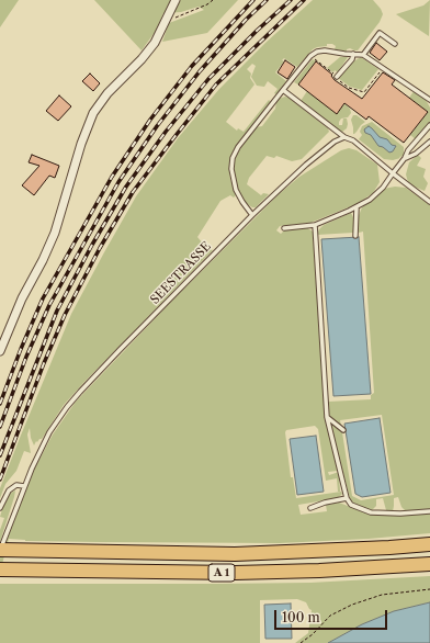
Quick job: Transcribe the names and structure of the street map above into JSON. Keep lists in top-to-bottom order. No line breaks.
{"streets":{"highway":["A 1"],"lane":["SEESTRASSE"]},"crossings":[["SEESTRASSE","A 1"]],"scale_bar":"100 m"}
